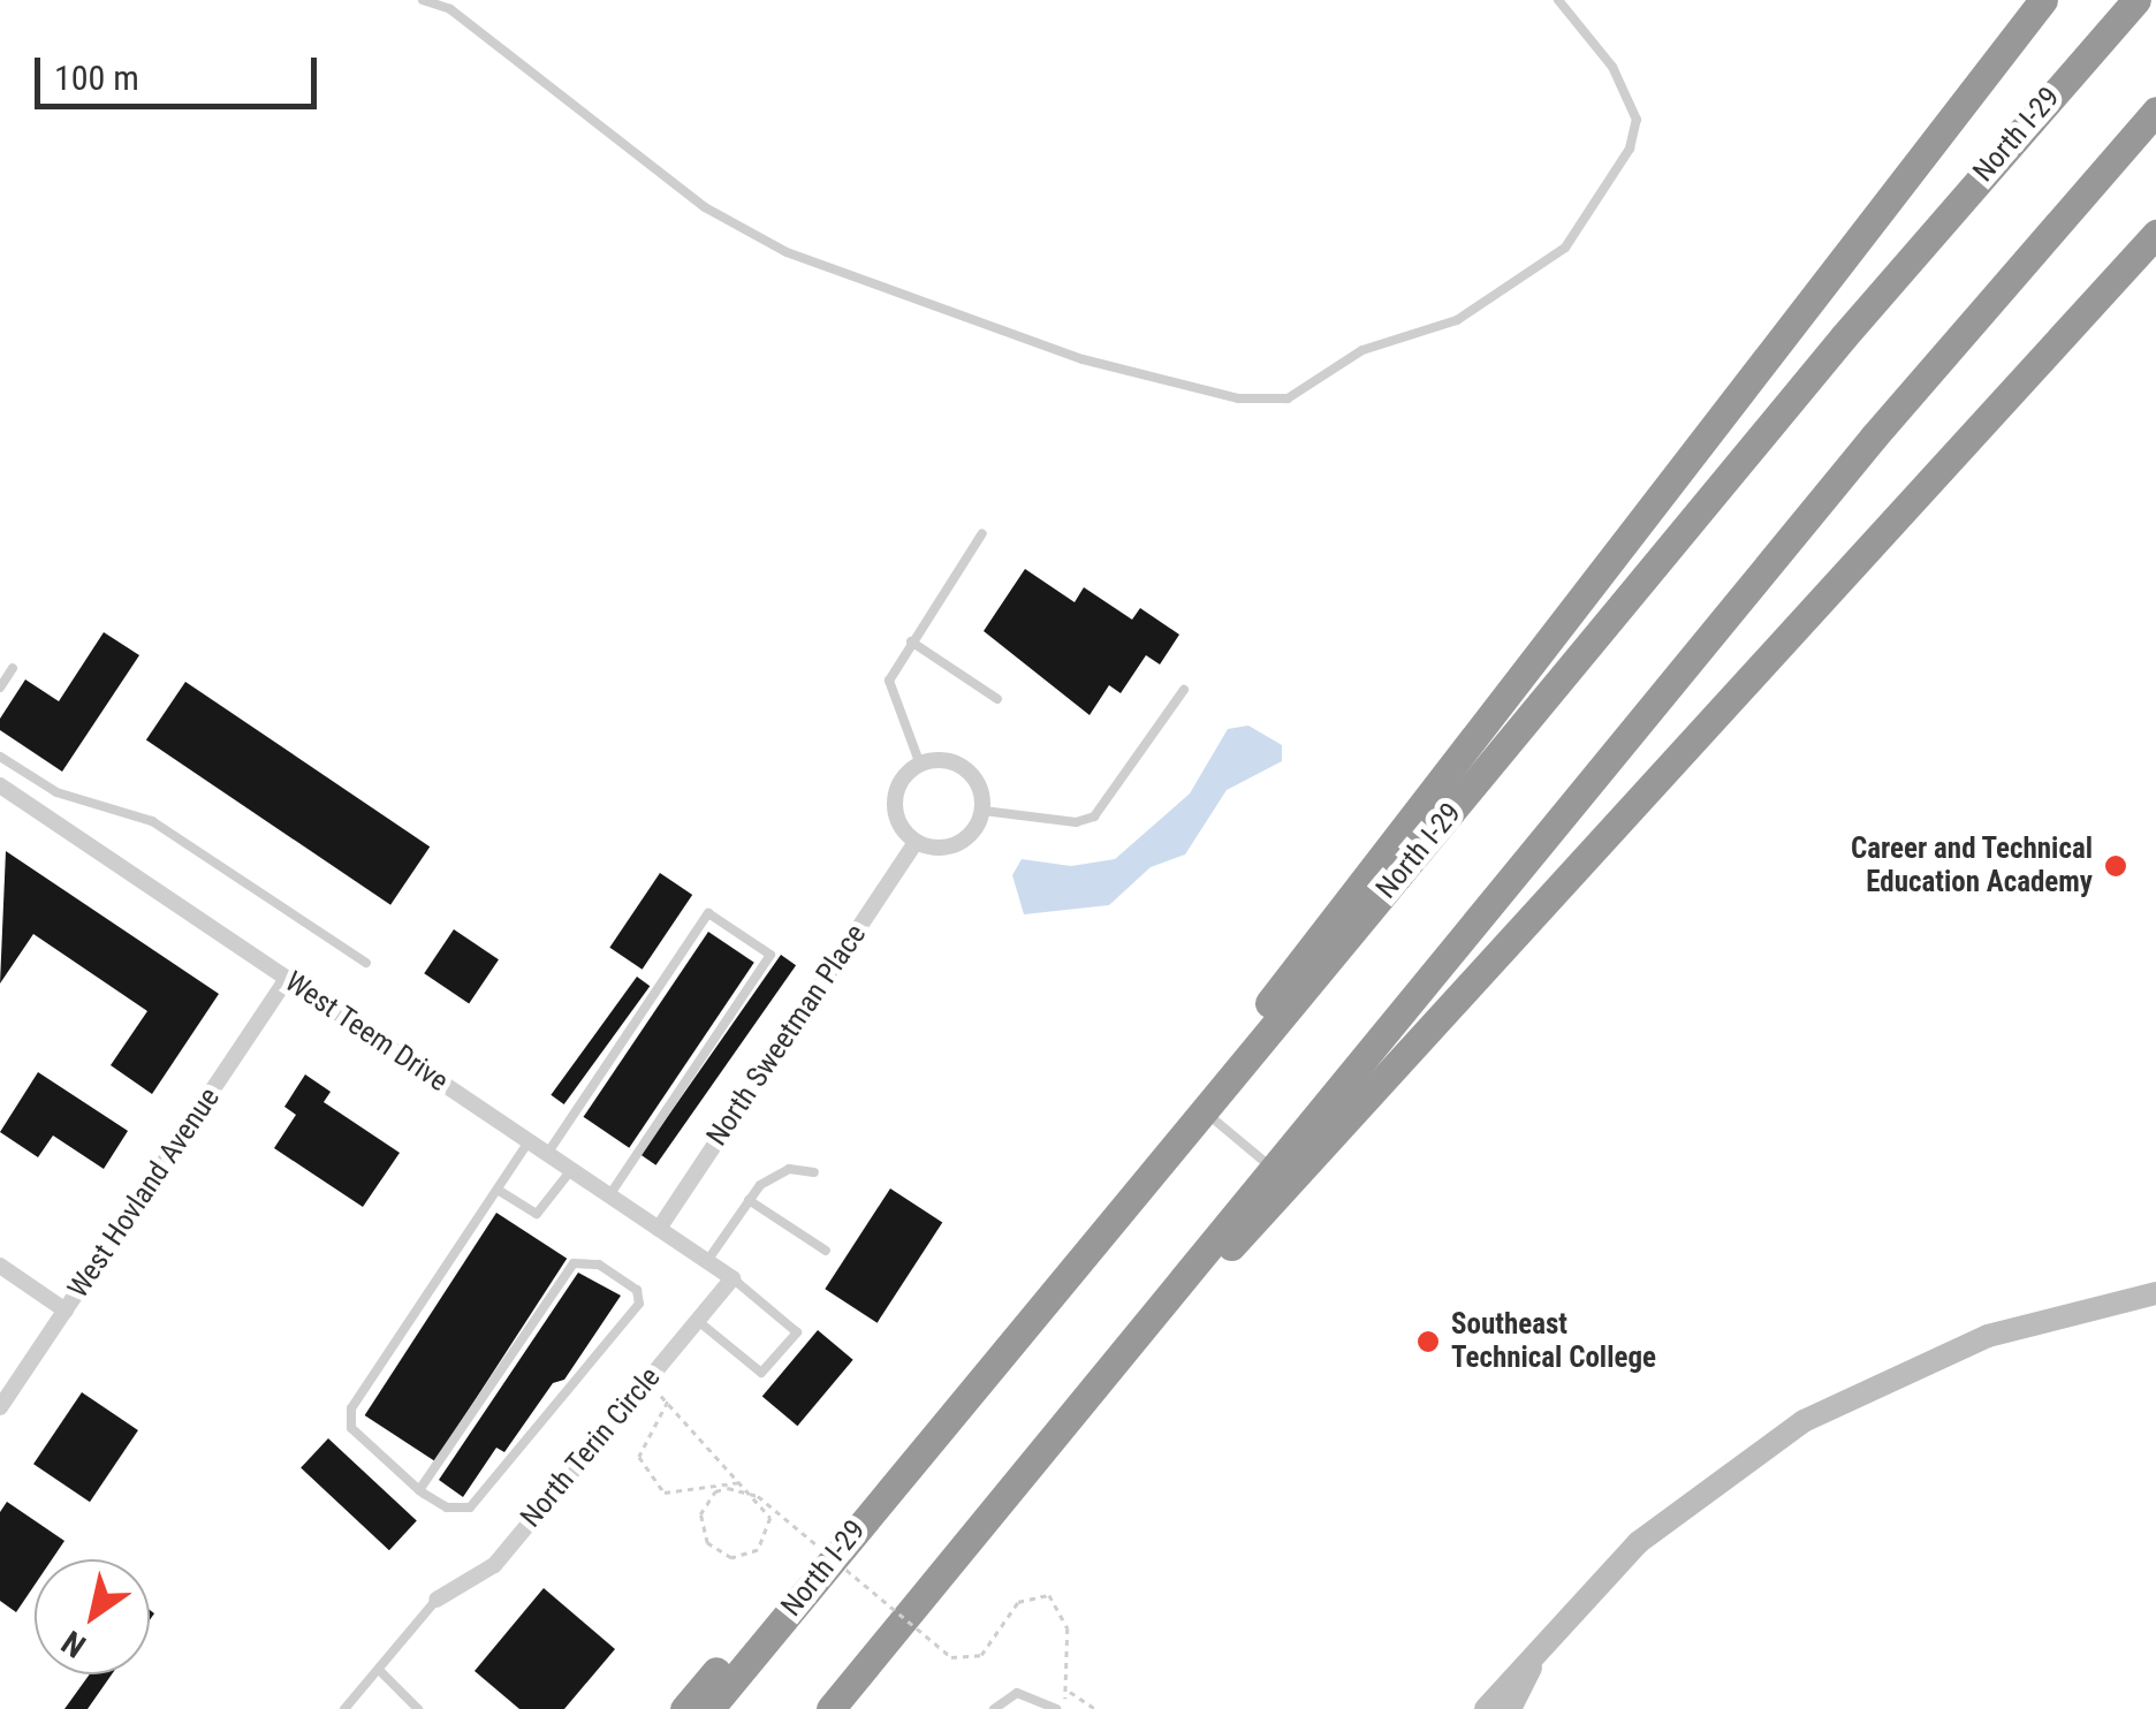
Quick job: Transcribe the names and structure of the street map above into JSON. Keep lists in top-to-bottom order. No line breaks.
{"streets":{"highway":["North I-29"],"street":["West Teem Drive","North Sweetman Place","West Hovland Avenue","North Terin Circle"]},"crossings":[["West Teem Drive","North Sweetman Place"],["West Teem Drive","West Hovland Avenue"],["West Teem Drive","North Terin Circle"]],"places":["Career and Technical Education Academy","Southeast Technical College"],"scale_bar":"100 m","north":"bottom left"}
